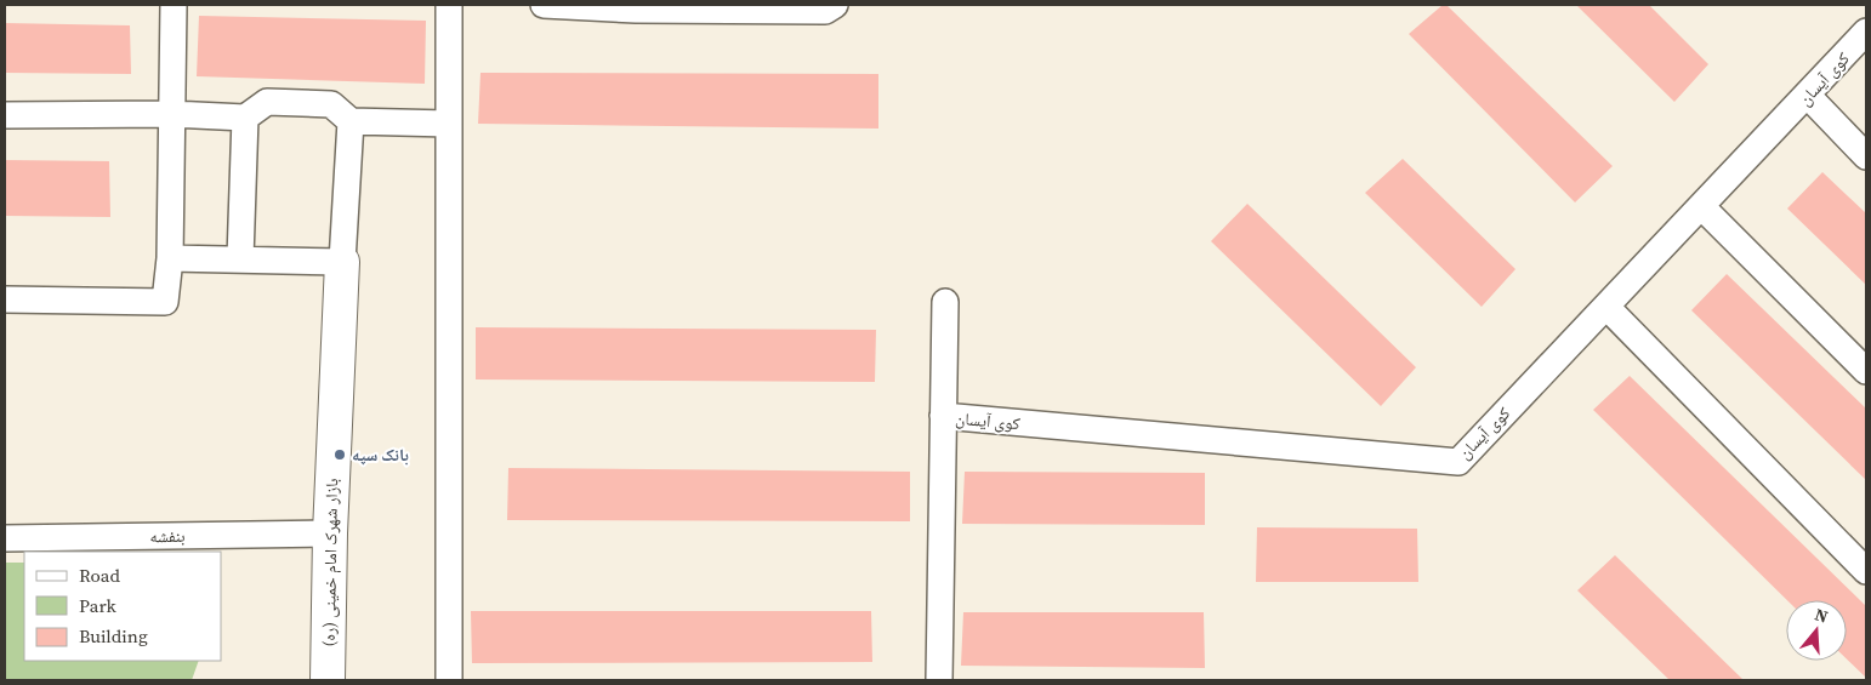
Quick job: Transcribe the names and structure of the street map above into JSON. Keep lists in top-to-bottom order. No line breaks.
{"streets":{"street":["کوی آیسان","بنفشه","بازار شهرک امام خمینی (ره)"]},"crossings":[["بنفشه","بازار شهرک امام خمینی (ره)"]],"places":["بانک سپه"],"legend":["Road","Park","Building"],"north":"top"}
